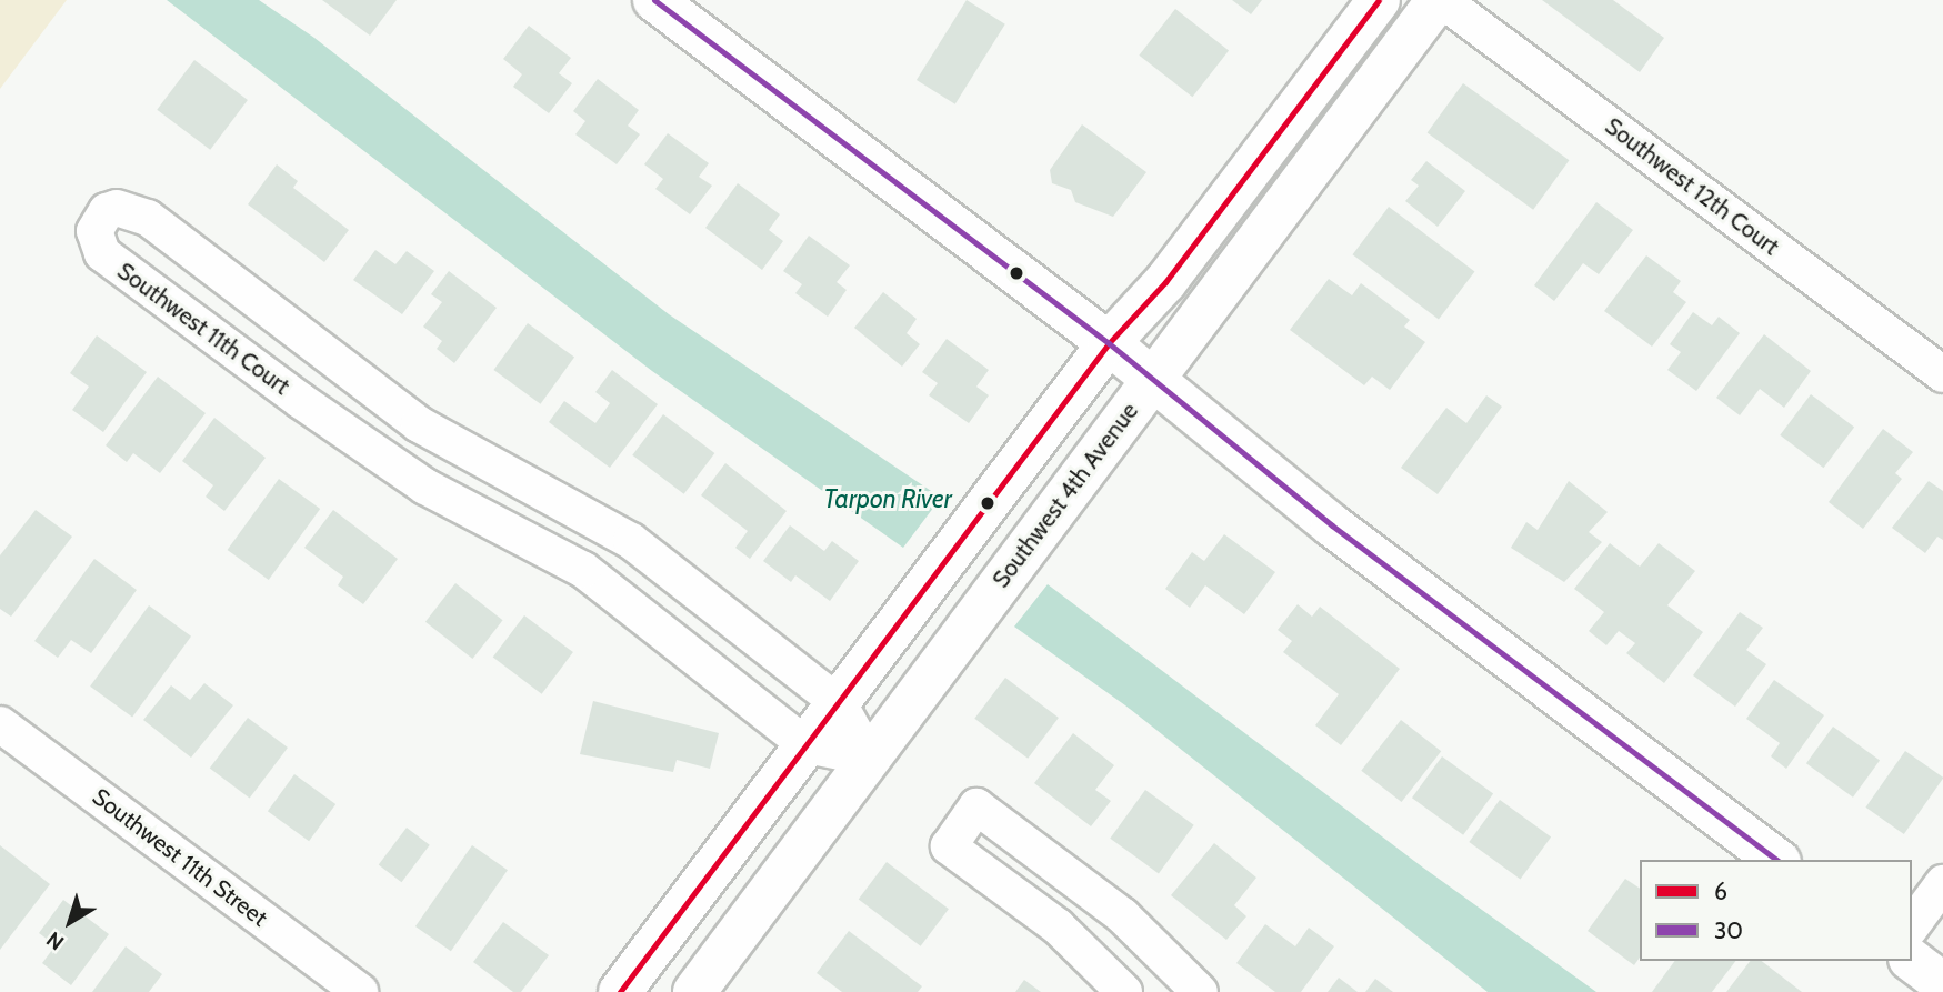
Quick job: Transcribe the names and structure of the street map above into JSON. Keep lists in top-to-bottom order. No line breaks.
{"streets":{"main road":["Southwest 4th Avenue"],"street":["Southwest 12th Court","Southwest 11th Court","Southwest 11th Street"]},"crossings":[["Southwest 12th Court","Southwest 4th Avenue"],["Southwest 11th Court","Southwest 4th Avenue"]],"water":["Tarpon River"],"lines":["transit line 6","transit line 30"],"legend":["6","30"],"north":"bottom left"}
